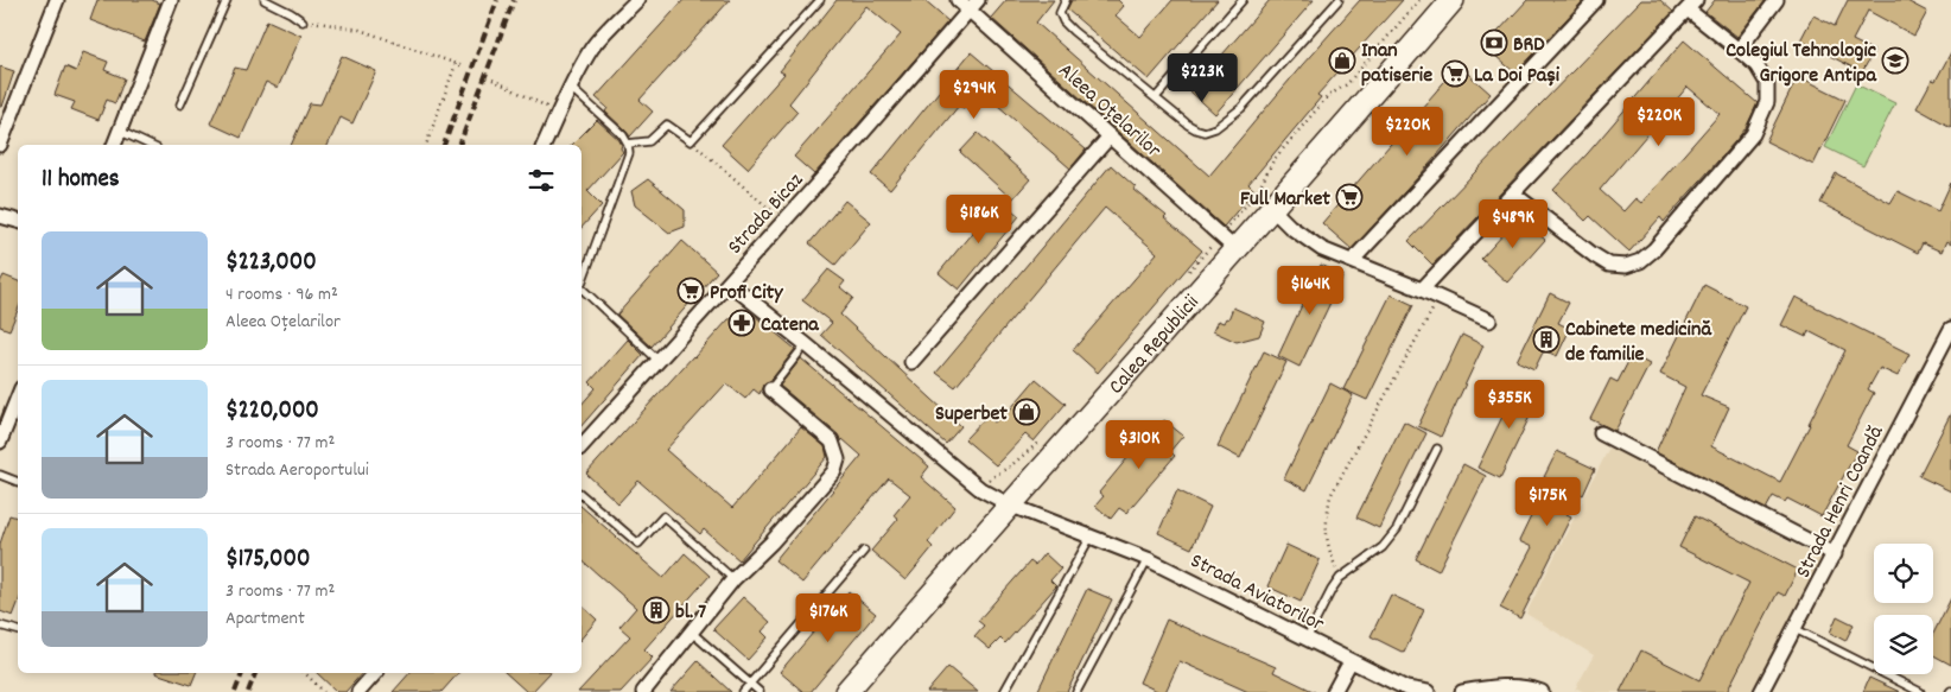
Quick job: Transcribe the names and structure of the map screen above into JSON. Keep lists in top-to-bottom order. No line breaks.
{"streets":{"main road":["Calea Republicii"],"street":["Aleea Oțelarilor","Strada Bicaz","Strada Henri Coandă","Strada Aviatorilor"]},"crossings":[["Aleea Oțelarilor","Strada Bicaz"],["Aleea Oțelarilor","Calea Republicii"],["Calea Republicii","Strada Aviatorilor"]],"places":{"bank":["BRD"],"shop":["Inan patiserie","Superbet"],"school or university":["Colegiul Tehnologic Grigore Antipa"],"supermarket":["La Doi Pași","Full Market","Profi City"],"pharmacy":["Catena"],"building":["Cabinete medicină de familie","bl. 7"]},"page":{"price":["$223K","$294K","$220K","$220K","$186K","$489K","$164K","$355K","$310K","$175K","$176K"],"heading":"11 homes","list":[{"name":"$223,000","note":"4 rooms · 96 m² · Aleea Oțelarilor"},{"name":"$220,000","note":"3 rooms · 77 m² · Strada Aeroportului"},{"name":"$175,000","note":"3 rooms · 77 m² · Apartment"}]}}
